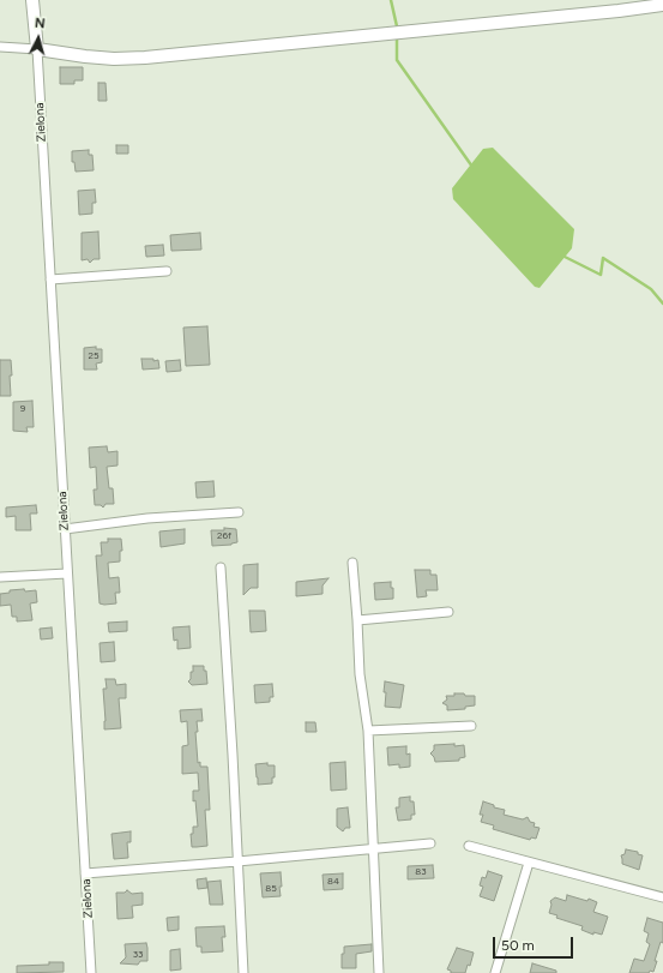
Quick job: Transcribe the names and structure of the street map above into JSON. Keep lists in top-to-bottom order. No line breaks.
{"streets":{"street":["Zielona"]},"house_numbers":["25","9","26f","83","84","85","33"],"scale_bar":"50 m","north":"top"}
